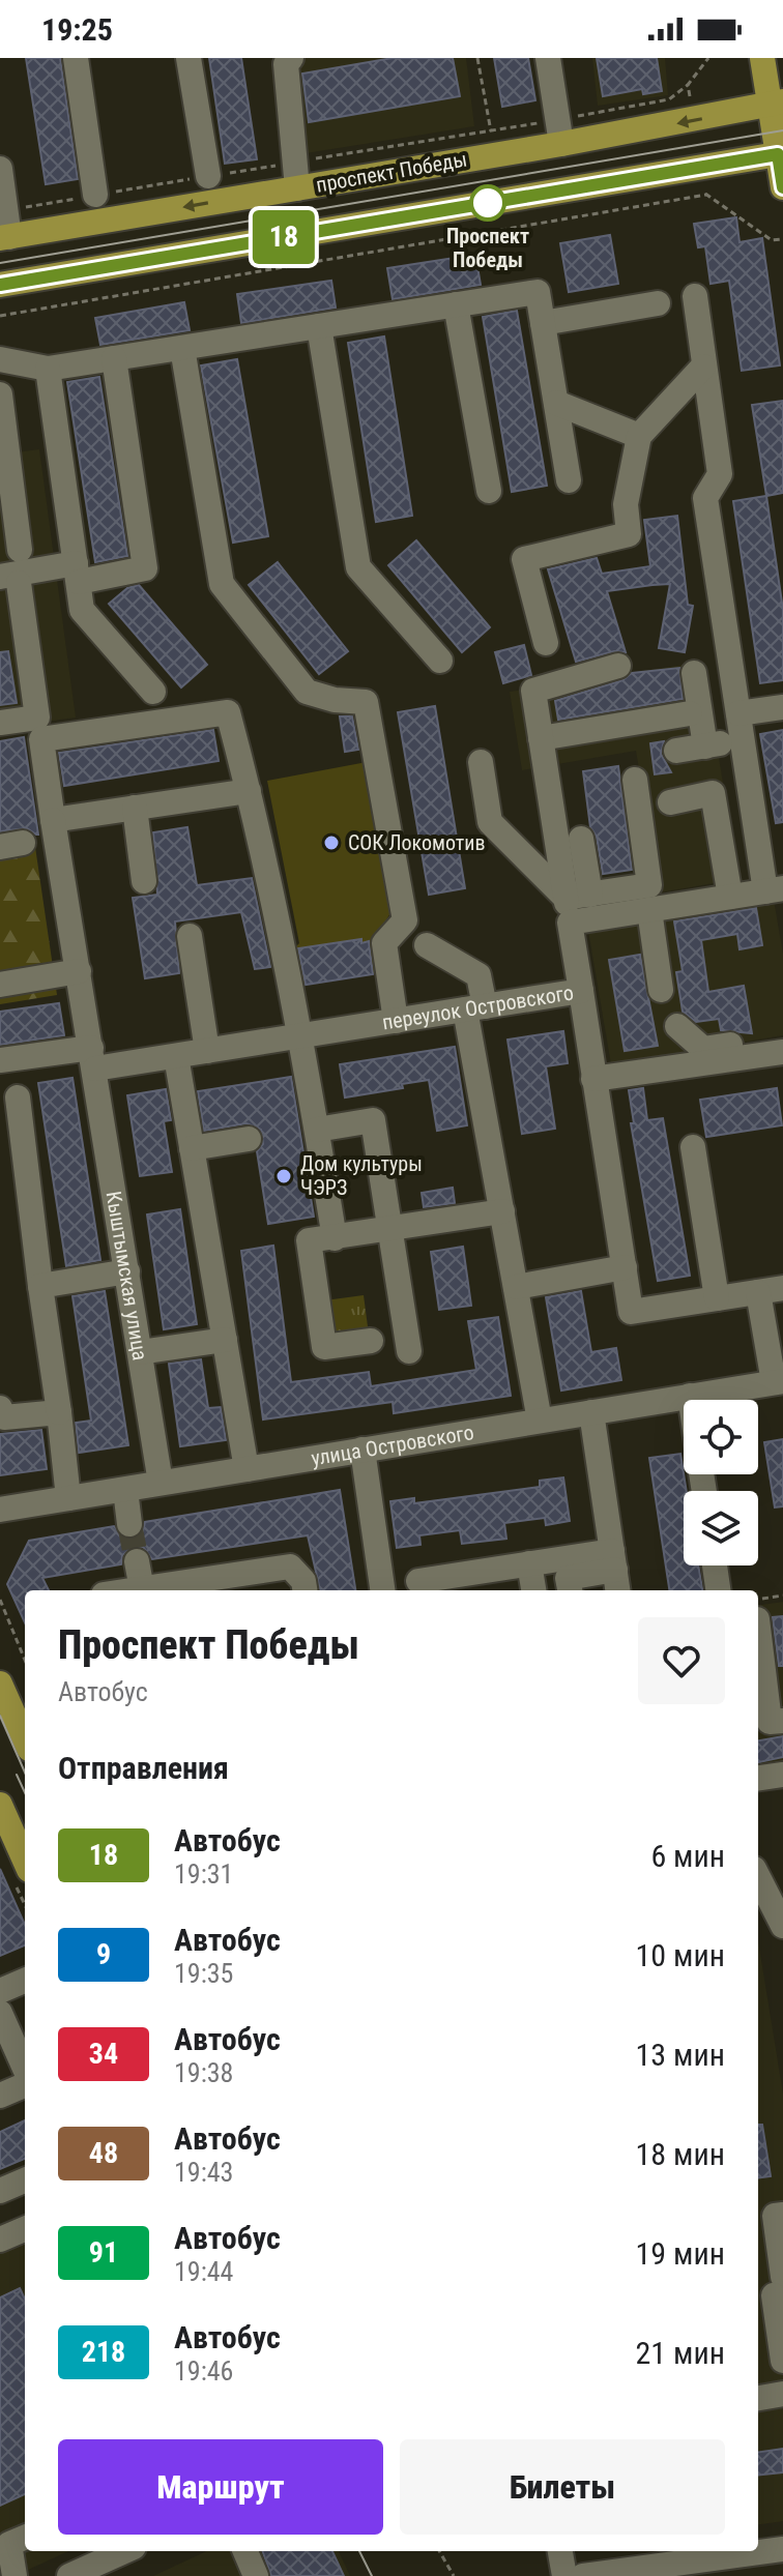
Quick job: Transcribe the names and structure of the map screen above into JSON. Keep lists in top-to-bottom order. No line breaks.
{"streets":{"main road":["проспект Победы"],"street":["переулок Островского","Кыштымская улица","улица Островского"]},"crossings":[["переулок Островского","Кыштымская улица"],["Кыштымская улица","улица Островского"]],"places":["Проспект Победы","СОК Локомотив","Дом культуры ЧЭРЗ"],"lines":["bus line 18"],"page":{"status":"19:25","on_map":"18","heading":[["Проспект Победы","Автобус"],"Отправления"],"list":[{"mark":"18","name":"Автобус","note":"19:31","value":"6 мин"},{"mark":"9","name":"Автобус","note":"19:35","value":"10 мин"},{"mark":"34","name":"Автобус","note":"19:38","value":"13 мин"},{"mark":"48","name":"Автобус","note":"19:43","value":"18 мин"},{"mark":"91","name":"Автобус","note":"19:44","value":"19 мин"},{"mark":"218","name":"Автобус","note":"19:46","value":"21 мин"}],"buttons":["Маршрут","Билеты"]}}
